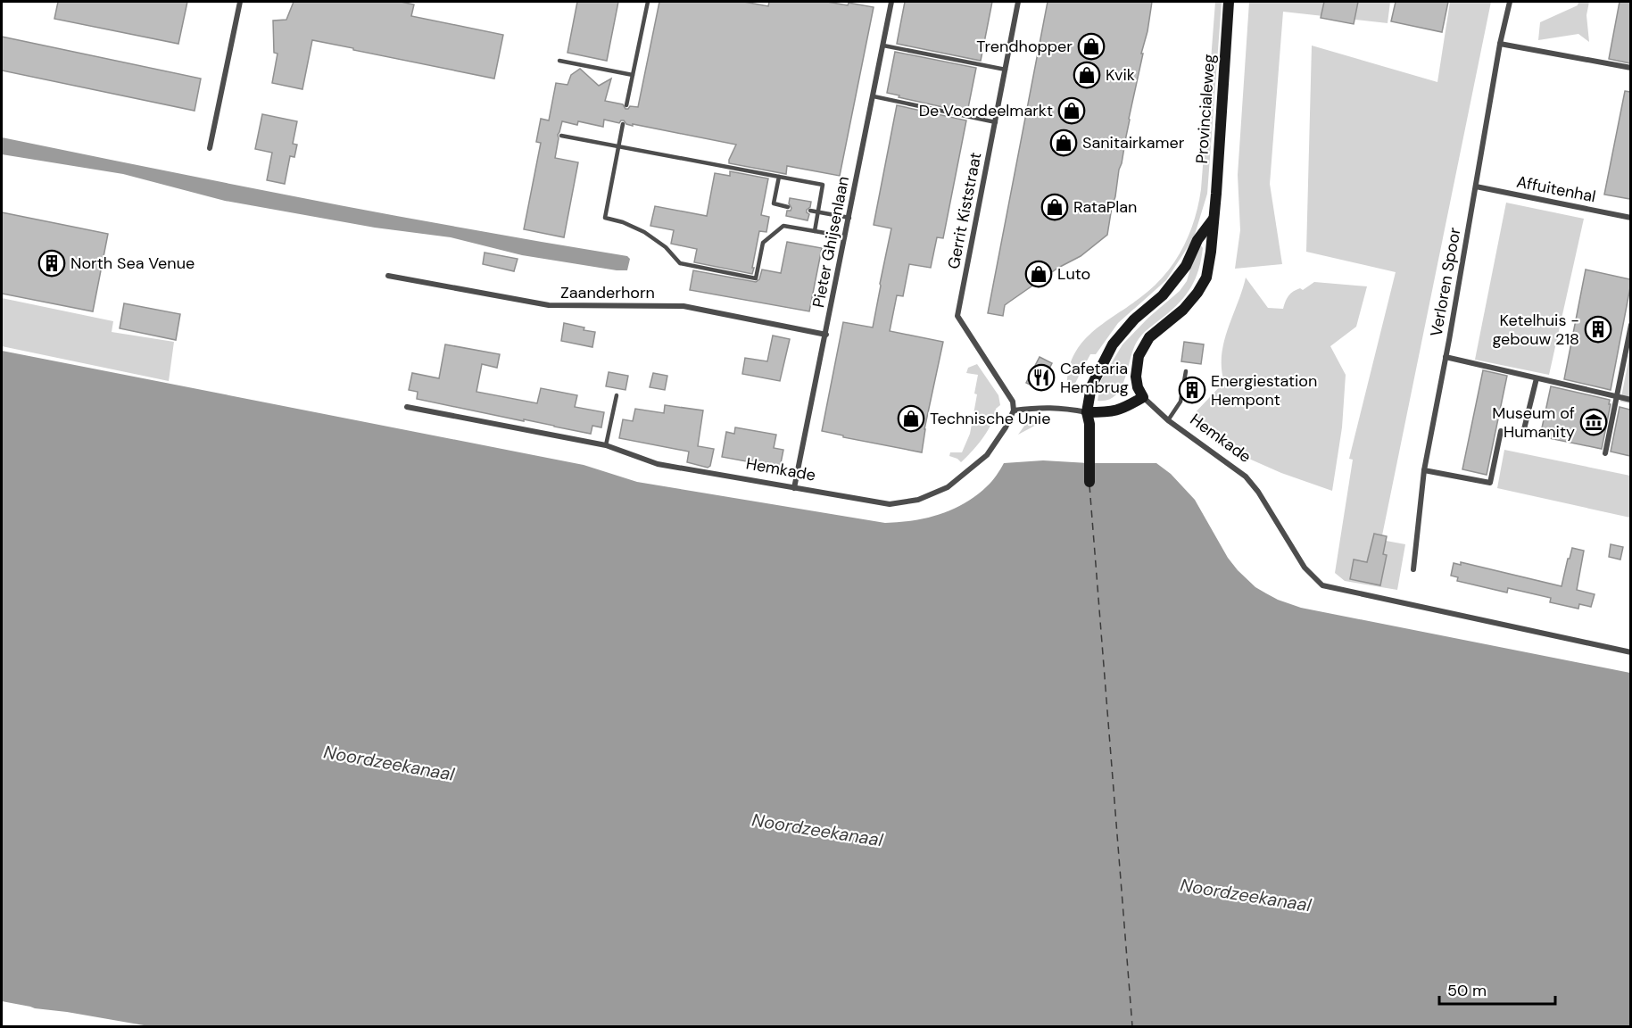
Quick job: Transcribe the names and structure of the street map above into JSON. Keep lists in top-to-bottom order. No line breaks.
{"streets":{"main road":["Provincialeweg"],"street":["Affuitenhal","Gerrit Kiststraat","Pieter Ghijsenlaan","Verloren Spoor","Zaanderhorn","Hemkade"]},"crossings":[["Provincialeweg","Hemkade"],["Affuitenhal","Verloren Spoor"],["Gerrit Kiststraat","Hemkade"],["Pieter Ghijsenlaan","Zaanderhorn"],["Pieter Ghijsenlaan","Hemkade"]],"water":["Noordzeekanaal"],"places":{"shop":["Trendhopper","Kvik","De Voordeelmarkt","Sanitairkamer","RataPlan","Luto","Technische Unie"],"building":["North Sea Venue","Ketelhuis - gebouw 218","Energiestation Hempont"],"restaurant":["Cafetaria Hembrug"],"museum":["Museum of Humanity"]},"scale_bar":"50 m"}
